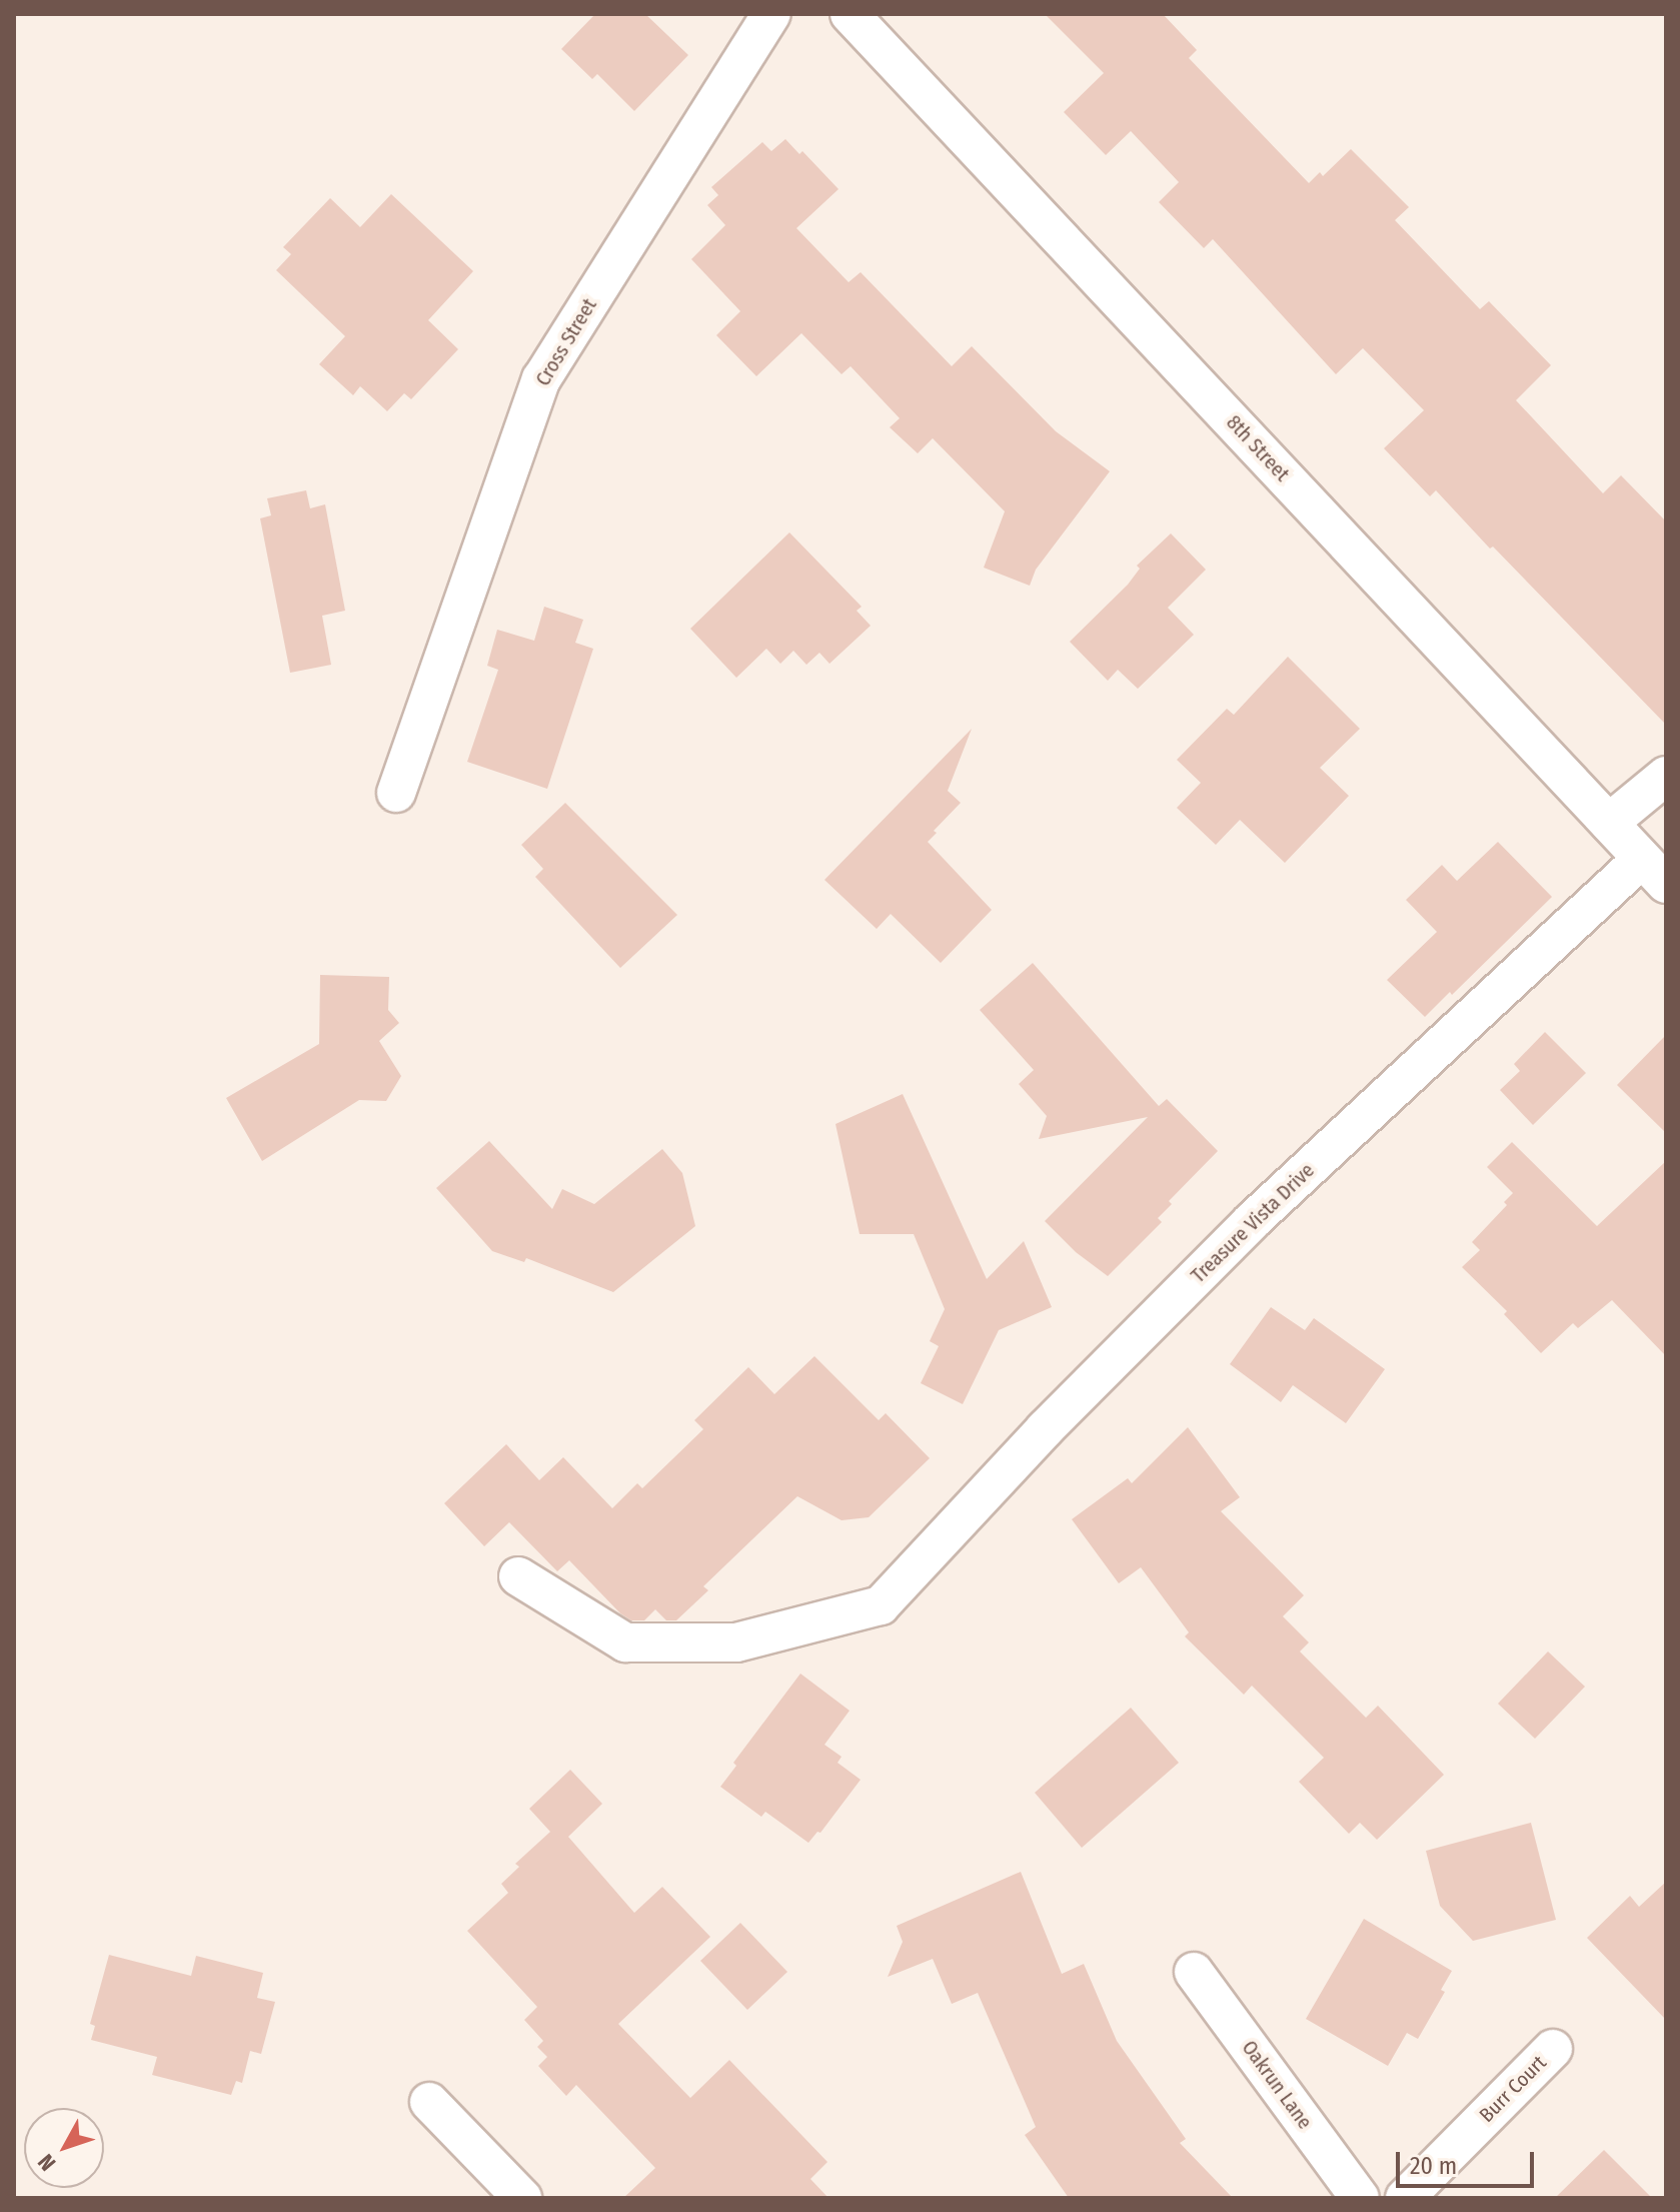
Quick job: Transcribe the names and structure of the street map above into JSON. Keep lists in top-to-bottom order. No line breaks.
{"streets":{"street":["Cross Street","8th Street","Treasure Vista Drive","Oakrun Lane","Burr Court"]},"crossings":[["8th Street","Treasure Vista Drive"]],"scale_bar":"20 m","north":"bottom left"}
